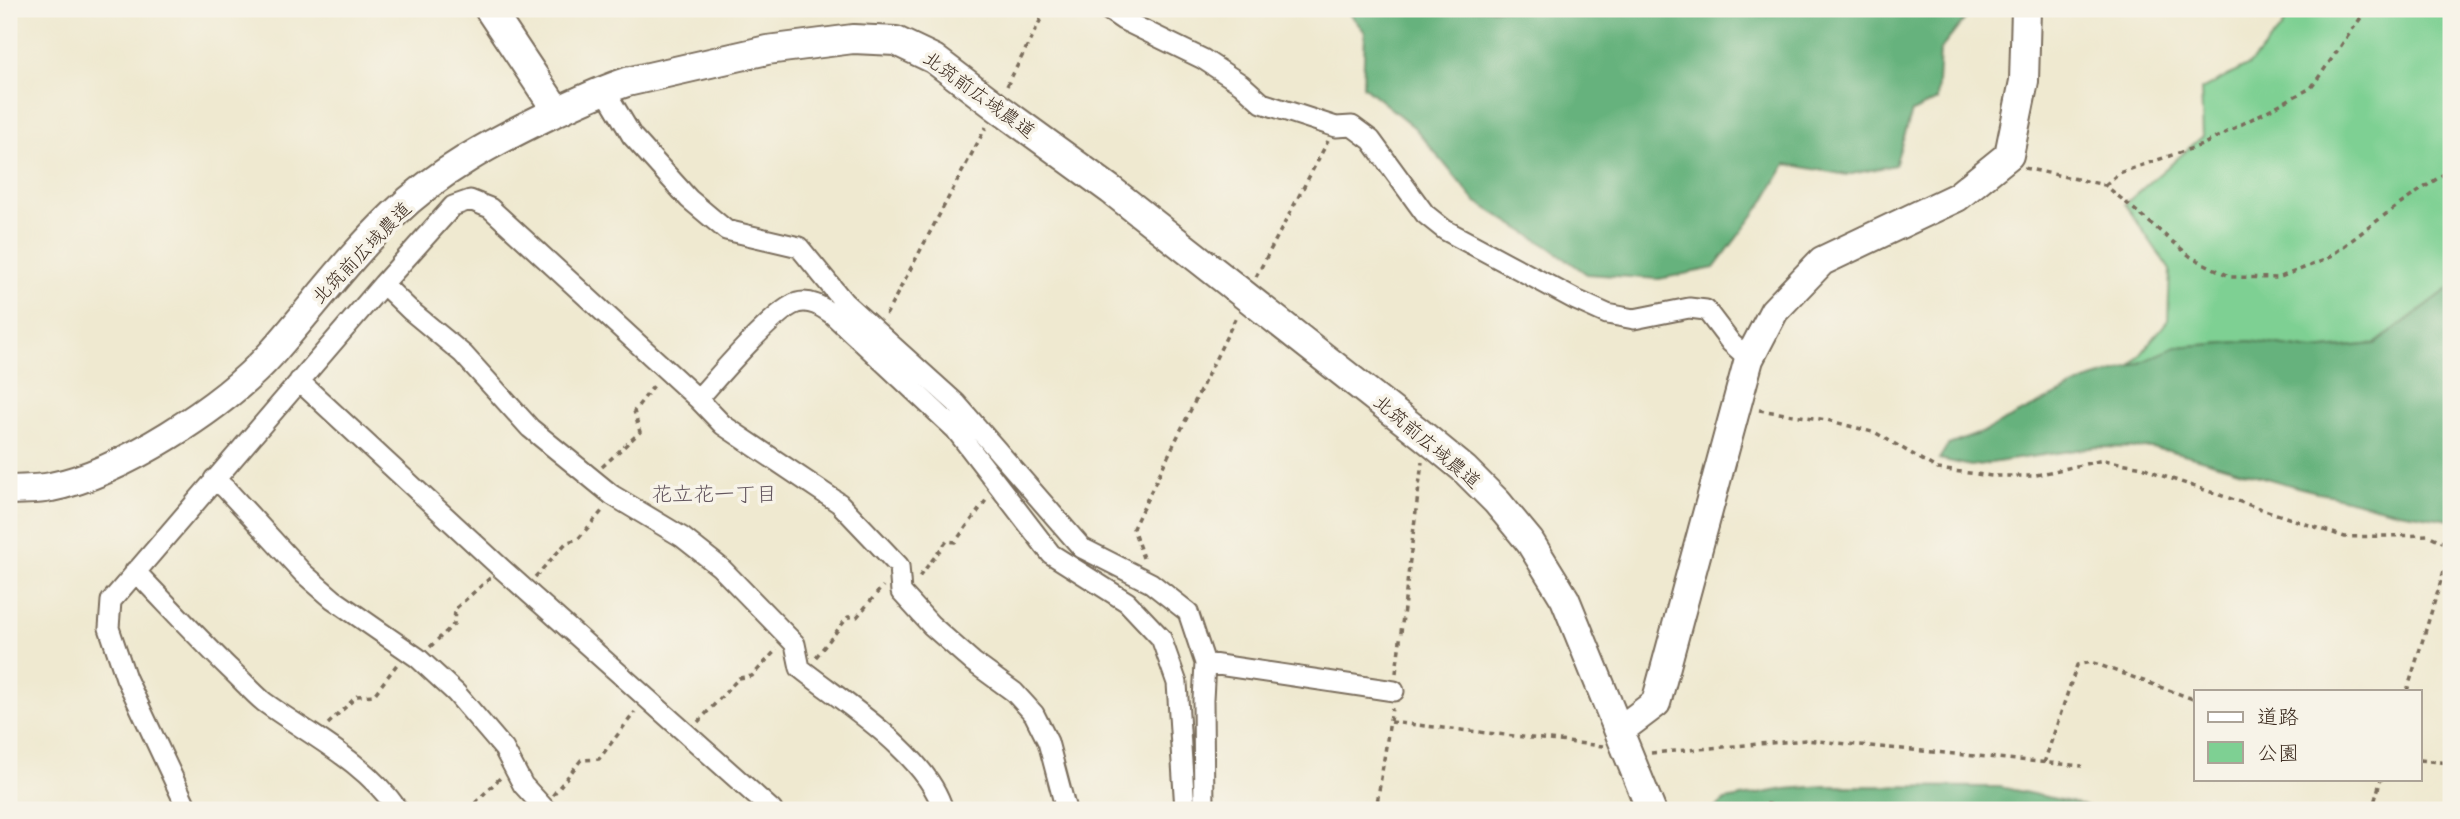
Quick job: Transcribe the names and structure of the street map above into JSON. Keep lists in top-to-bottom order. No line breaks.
{"streets":{"street":["北筑前広域農道"]},"districts":["花立花一丁目"],"legend":["道路","公園"]}
